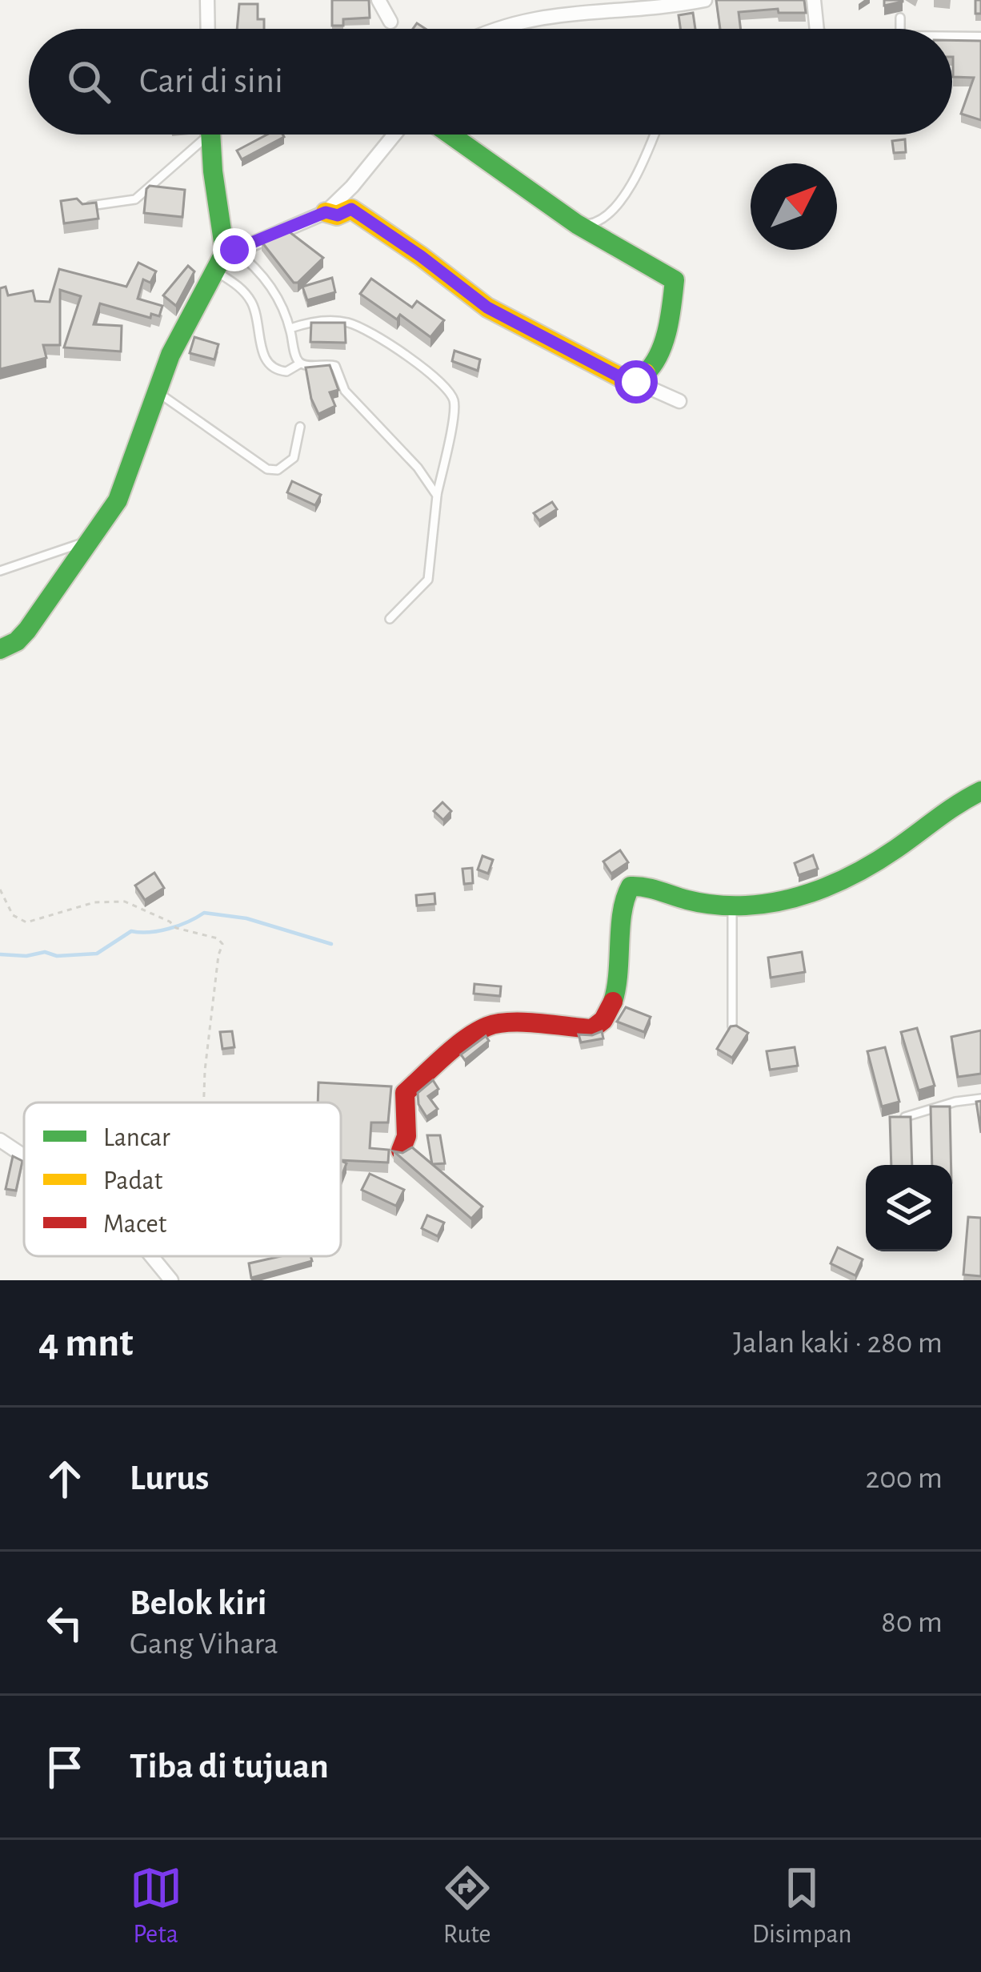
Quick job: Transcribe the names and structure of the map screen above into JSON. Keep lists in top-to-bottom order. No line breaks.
{"legend":["Lancar","Padat","Macet"],"north":"top right","page":{"search":"Cari di sini","heading":["4 mnt","Jalan kaki · 280 m"],"list":[["Lurus","200 m"],["Belok kiri","Gang Vihara","80 m"],"Tiba di tujuan"],"nav":["Peta","Rute","Disimpan"]}}
